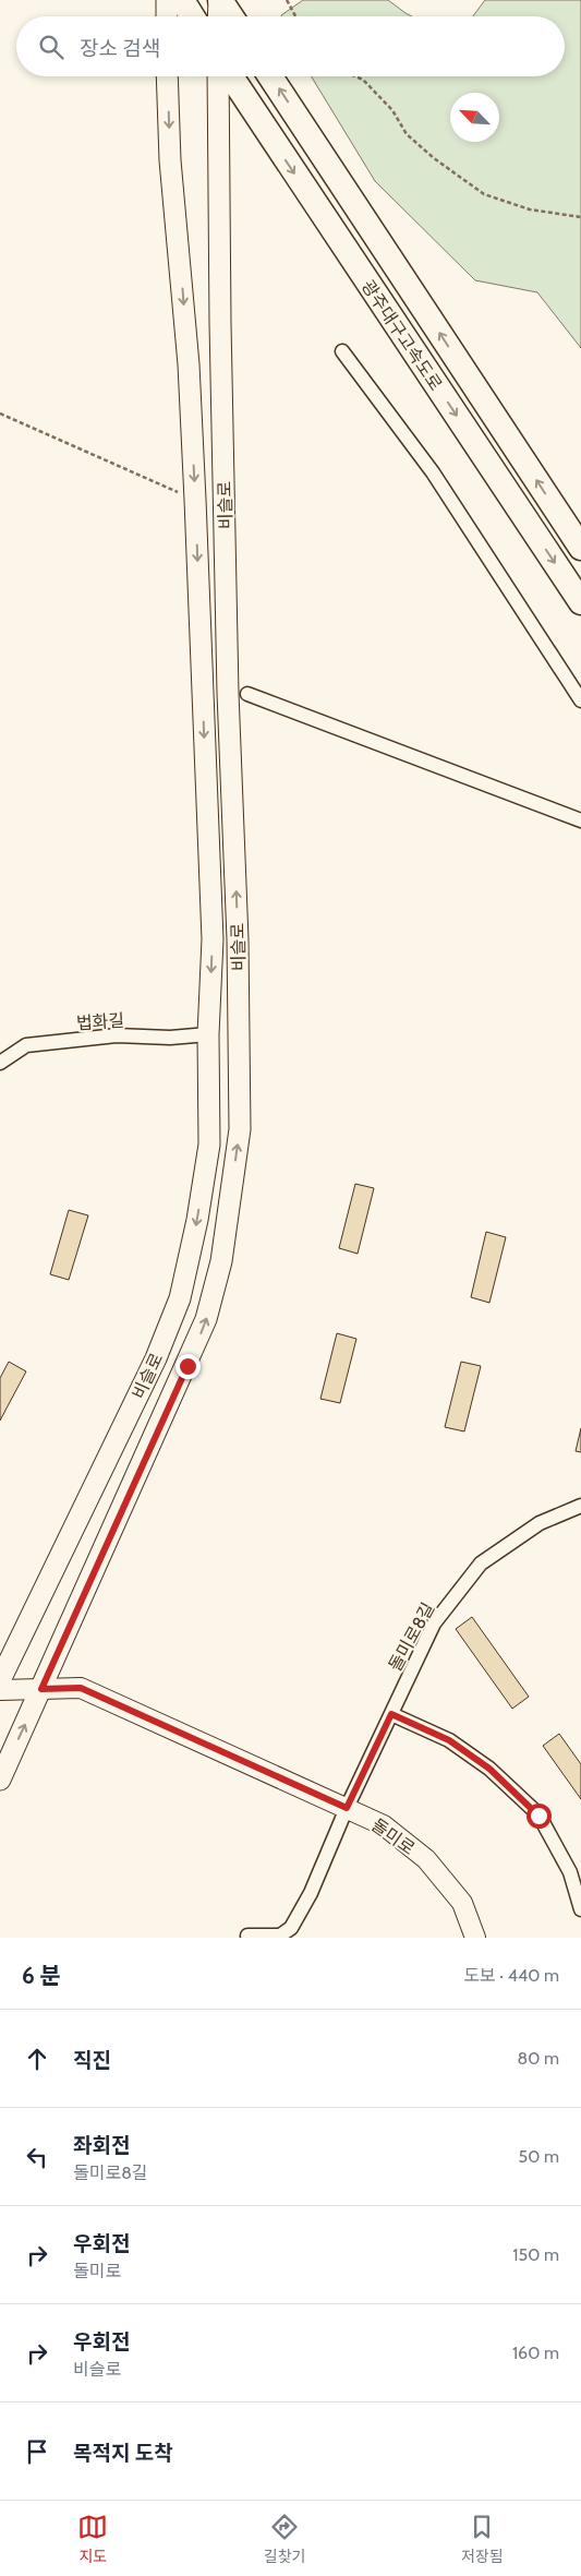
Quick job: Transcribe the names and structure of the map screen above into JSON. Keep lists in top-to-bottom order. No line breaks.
{"streets":{"highway":["광주대구고속도로"],"main road":["비슬로","돌미로"],"street":["법화길","돌미로8길"]},"crossings":[["비슬로","법화길"],["비슬로","돌미로"],["돌미로8길","돌미로"]],"north":"top left","page":{"search":"장소 검색","heading":["6 분","도보 · 440 m"],"list":[["직진","80 m"],["좌회전","돌미로8길","50 m"],["우회전","돌미로","150 m"],["우회전","비슬로","160 m"],"목적지 도착"],"nav":["지도","길찾기","저장됨"]}}
